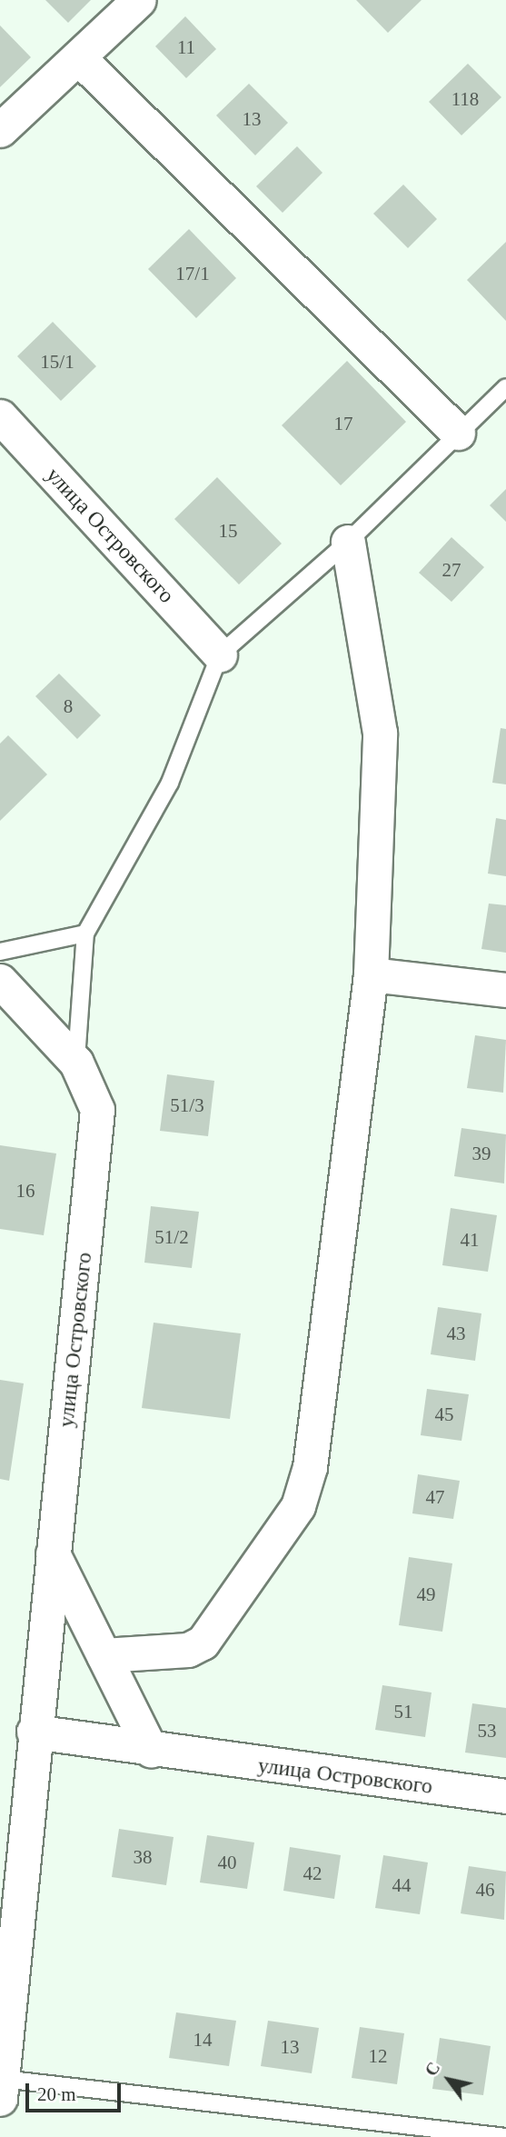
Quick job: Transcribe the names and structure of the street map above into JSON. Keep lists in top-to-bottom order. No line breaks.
{"streets":{"street":["улица Островского"]},"house_numbers":["11","118","13","17/1","15/1","17","15","27","8","51/3","39","16","51/2","41","43","45","47","49","51","53","38","40","42","44","46","14","13","12"],"scale_bar":"20 m","north":"top left"}
